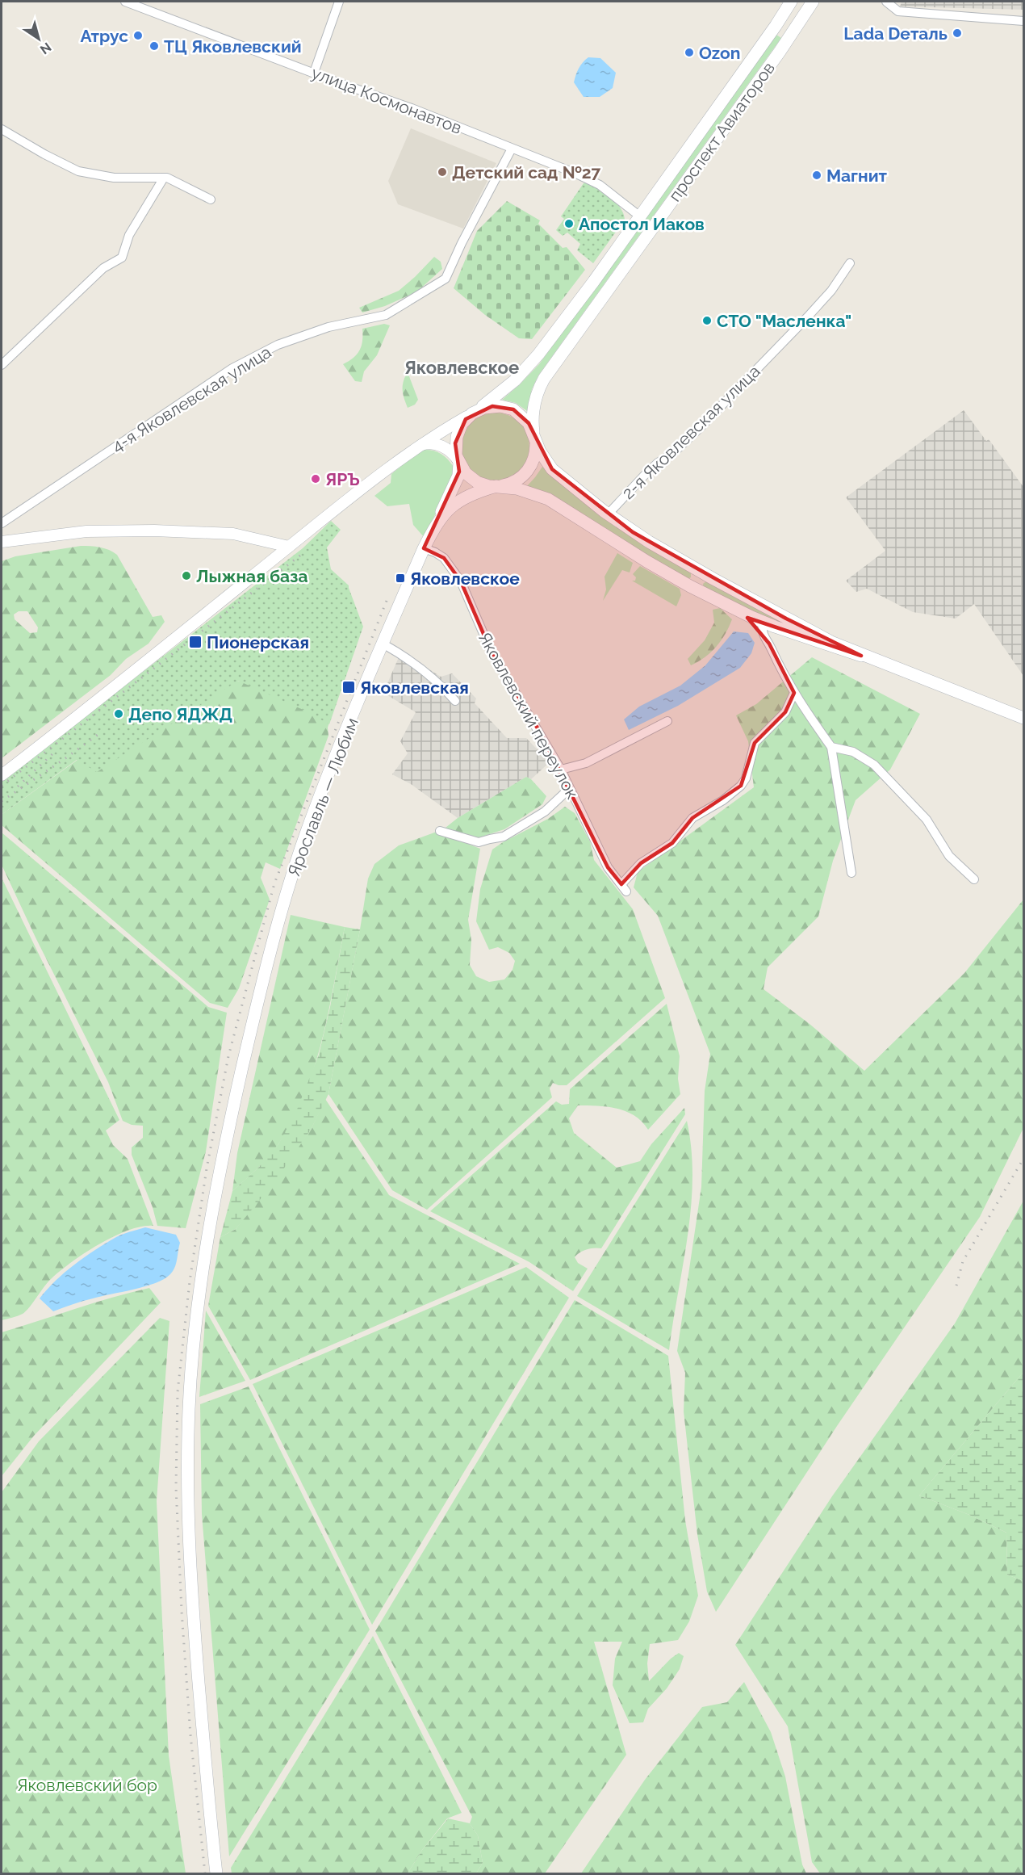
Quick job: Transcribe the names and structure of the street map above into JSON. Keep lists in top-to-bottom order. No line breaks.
{"streets":{"main road":["проспект Авиаторов","Ярославль — Любим"],"street":["улица Космонавтов","4-я Яковлевская улица","2-я Яковлевская улица","Яковлевский переулок"]},"crossings":[["улица Космонавтов","проспект Авиаторов"],["улица Космонавтов","4-я Яковлевская улица"],["проспект Авиаторов","Ярославль — Любим"],["Яковлевский переулок","Ярославль — Любим"]],"districts":["Яковлевское"],"parks":["Яковлевский бор"],"places":{"other":["Lada Dеталь","Атрус","ТЦ Яковлевский","Ozon","Детский сад №27","Магнит","Апостол Иаков","СТО \"Масленка\"","ЯРЪ","Лыжная база","Депо ЯДЖД"],"transit":["Яковлевское","Пионерская","Яковлевская"]},"north":"bottom right"}
